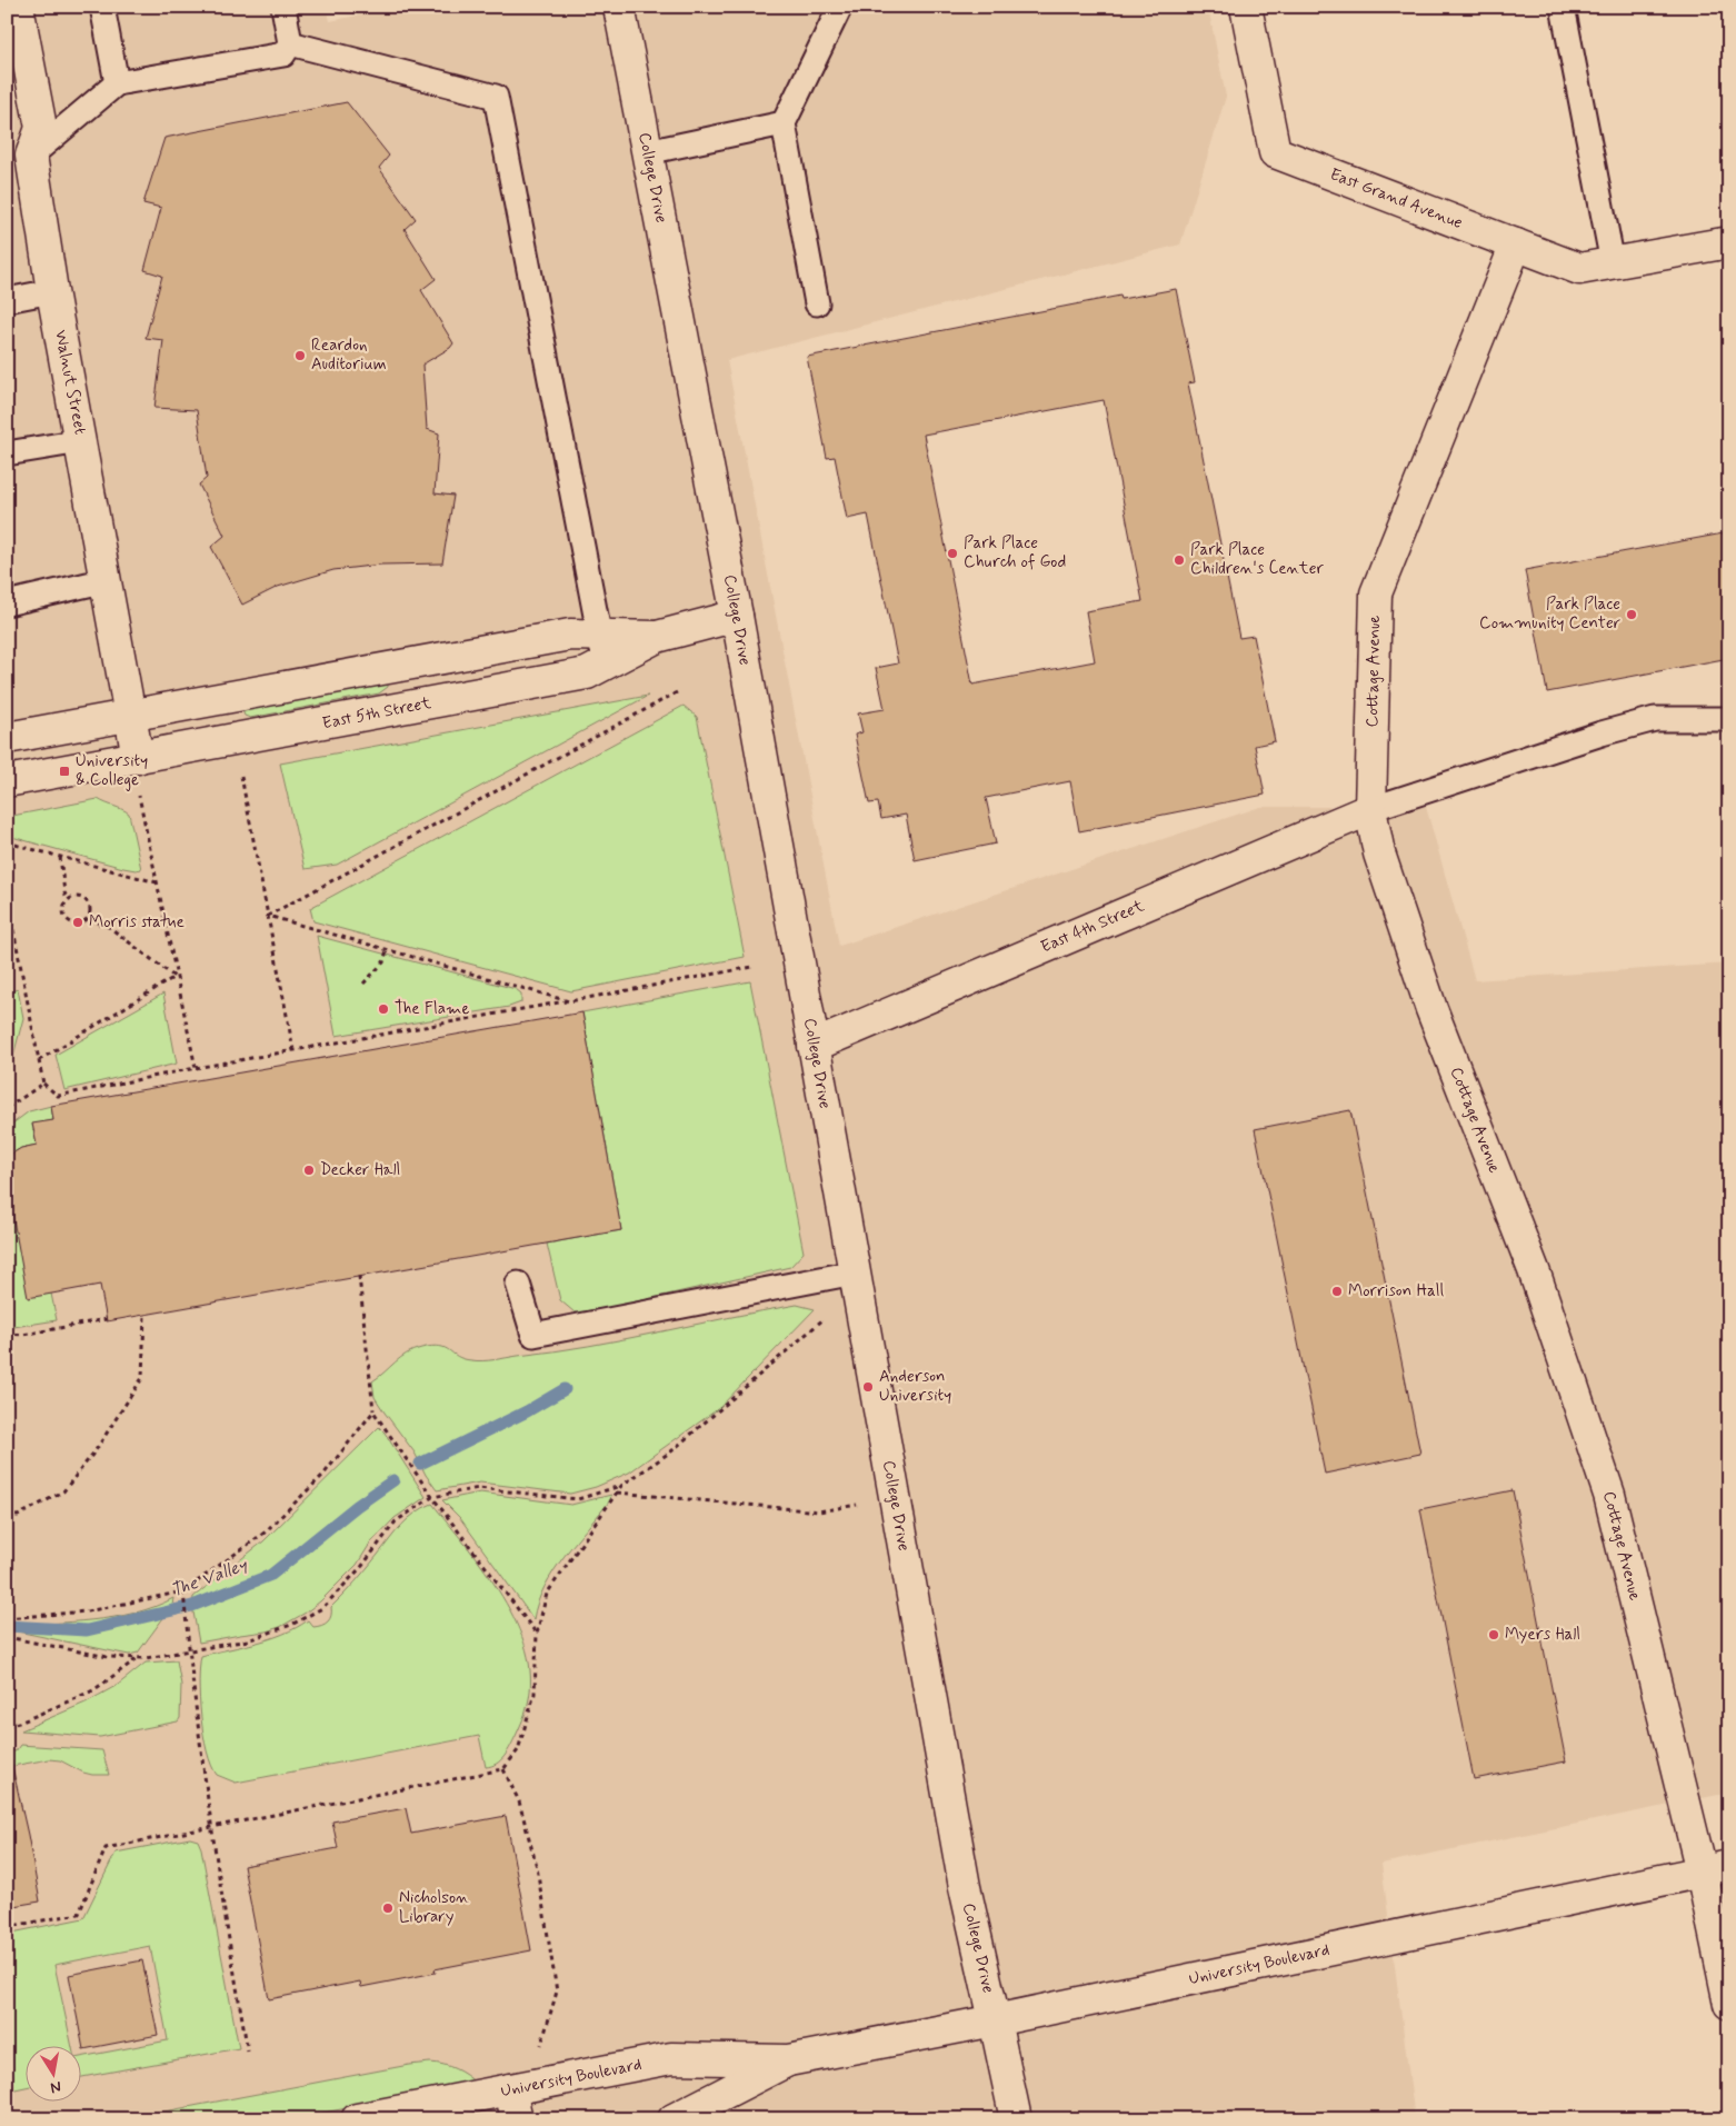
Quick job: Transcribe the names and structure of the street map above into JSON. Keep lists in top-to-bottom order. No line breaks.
{"streets":{"street":["College Drive","East Grand Avenue","Walnut Street","Cottage Avenue","East 5th Street","East 4th Street","University Boulevard"]},"crossings":[["College Drive","East 5th Street"],["College Drive","East 4th Street"],["College Drive","University Boulevard"],["East Grand Avenue","Cottage Avenue"],["Walnut Street","East 5th Street"],["Cottage Avenue","East 4th Street"],["Cottage Avenue","University Boulevard"]],"water":["The Valley"],"places":{"other":["Reardon Auditorium","Park Place Church of God","Park Place Children's Center","Park Place Community Center","Morris statue","The Flame","Decker Hall","Morrison Hall","Anderson University","Myers Hall","Nicholson Library"],"transit":["University & College"]},"north":"bottom"}
